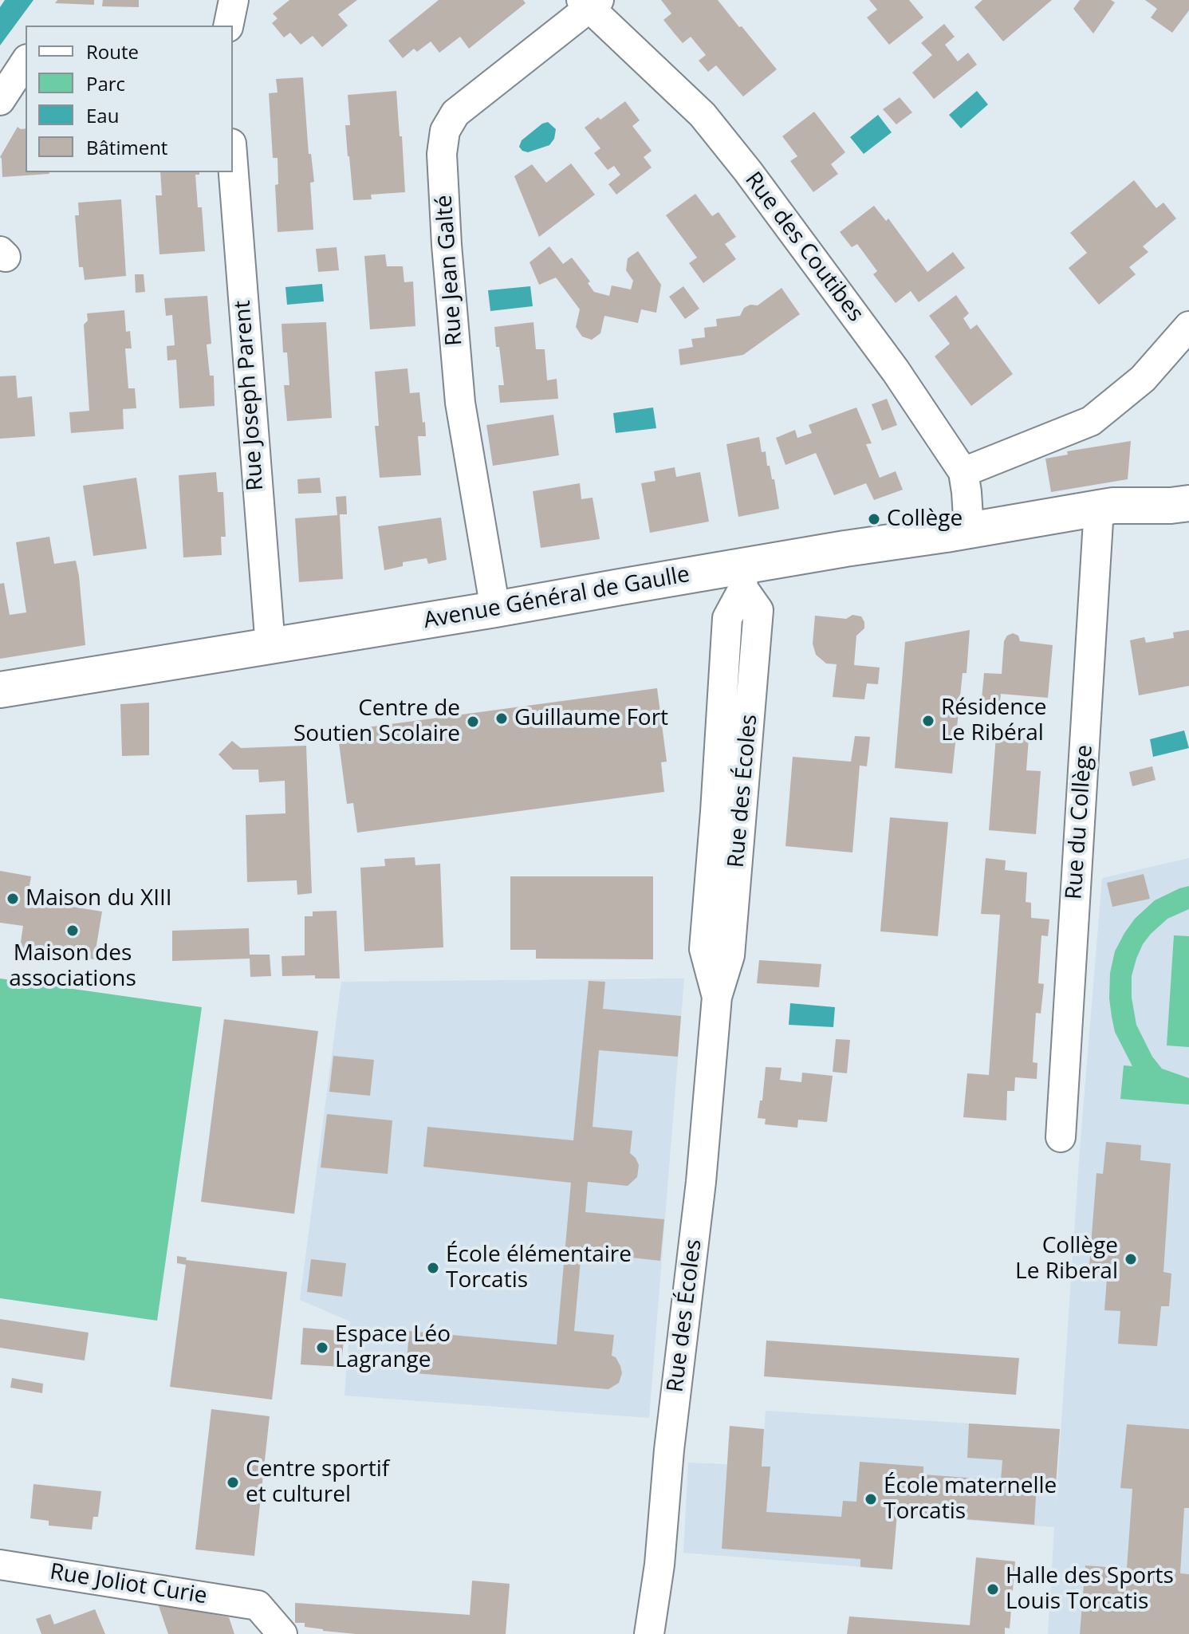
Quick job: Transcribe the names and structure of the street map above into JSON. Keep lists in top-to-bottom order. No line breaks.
{"streets":{"main road":["Avenue Général de Gaulle"],"street":["Rue des Coutibes","Rue Jean Galté","Rue Joseph Parent","Rue des Écoles","Rue du Collège","Rue Joliot Curie"]},"crossings":[["Rue des Coutibes","Rue Jean Galté"],["Rue des Coutibes","Avenue Général de Gaulle"],["Rue Jean Galté","Avenue Général de Gaulle"],["Rue Joseph Parent","Avenue Général de Gaulle"],["Avenue Général de Gaulle","Rue des Écoles"],["Avenue Général de Gaulle","Rue du Collège"]],"places":["Collège","Guillaume Fort","Résidence Le Ribéral","Centre de Soutien Scolaire","Maison du XIII","Maison des associations","Collège Le Riberal","École élémentaire Torcatis","Espace Léo Lagrange","Centre sportif et culturel","École maternelle Torcatis","Halle des Sports Louis Torcatis"],"legend":["Route","Parc","Eau","Bâtiment"]}
